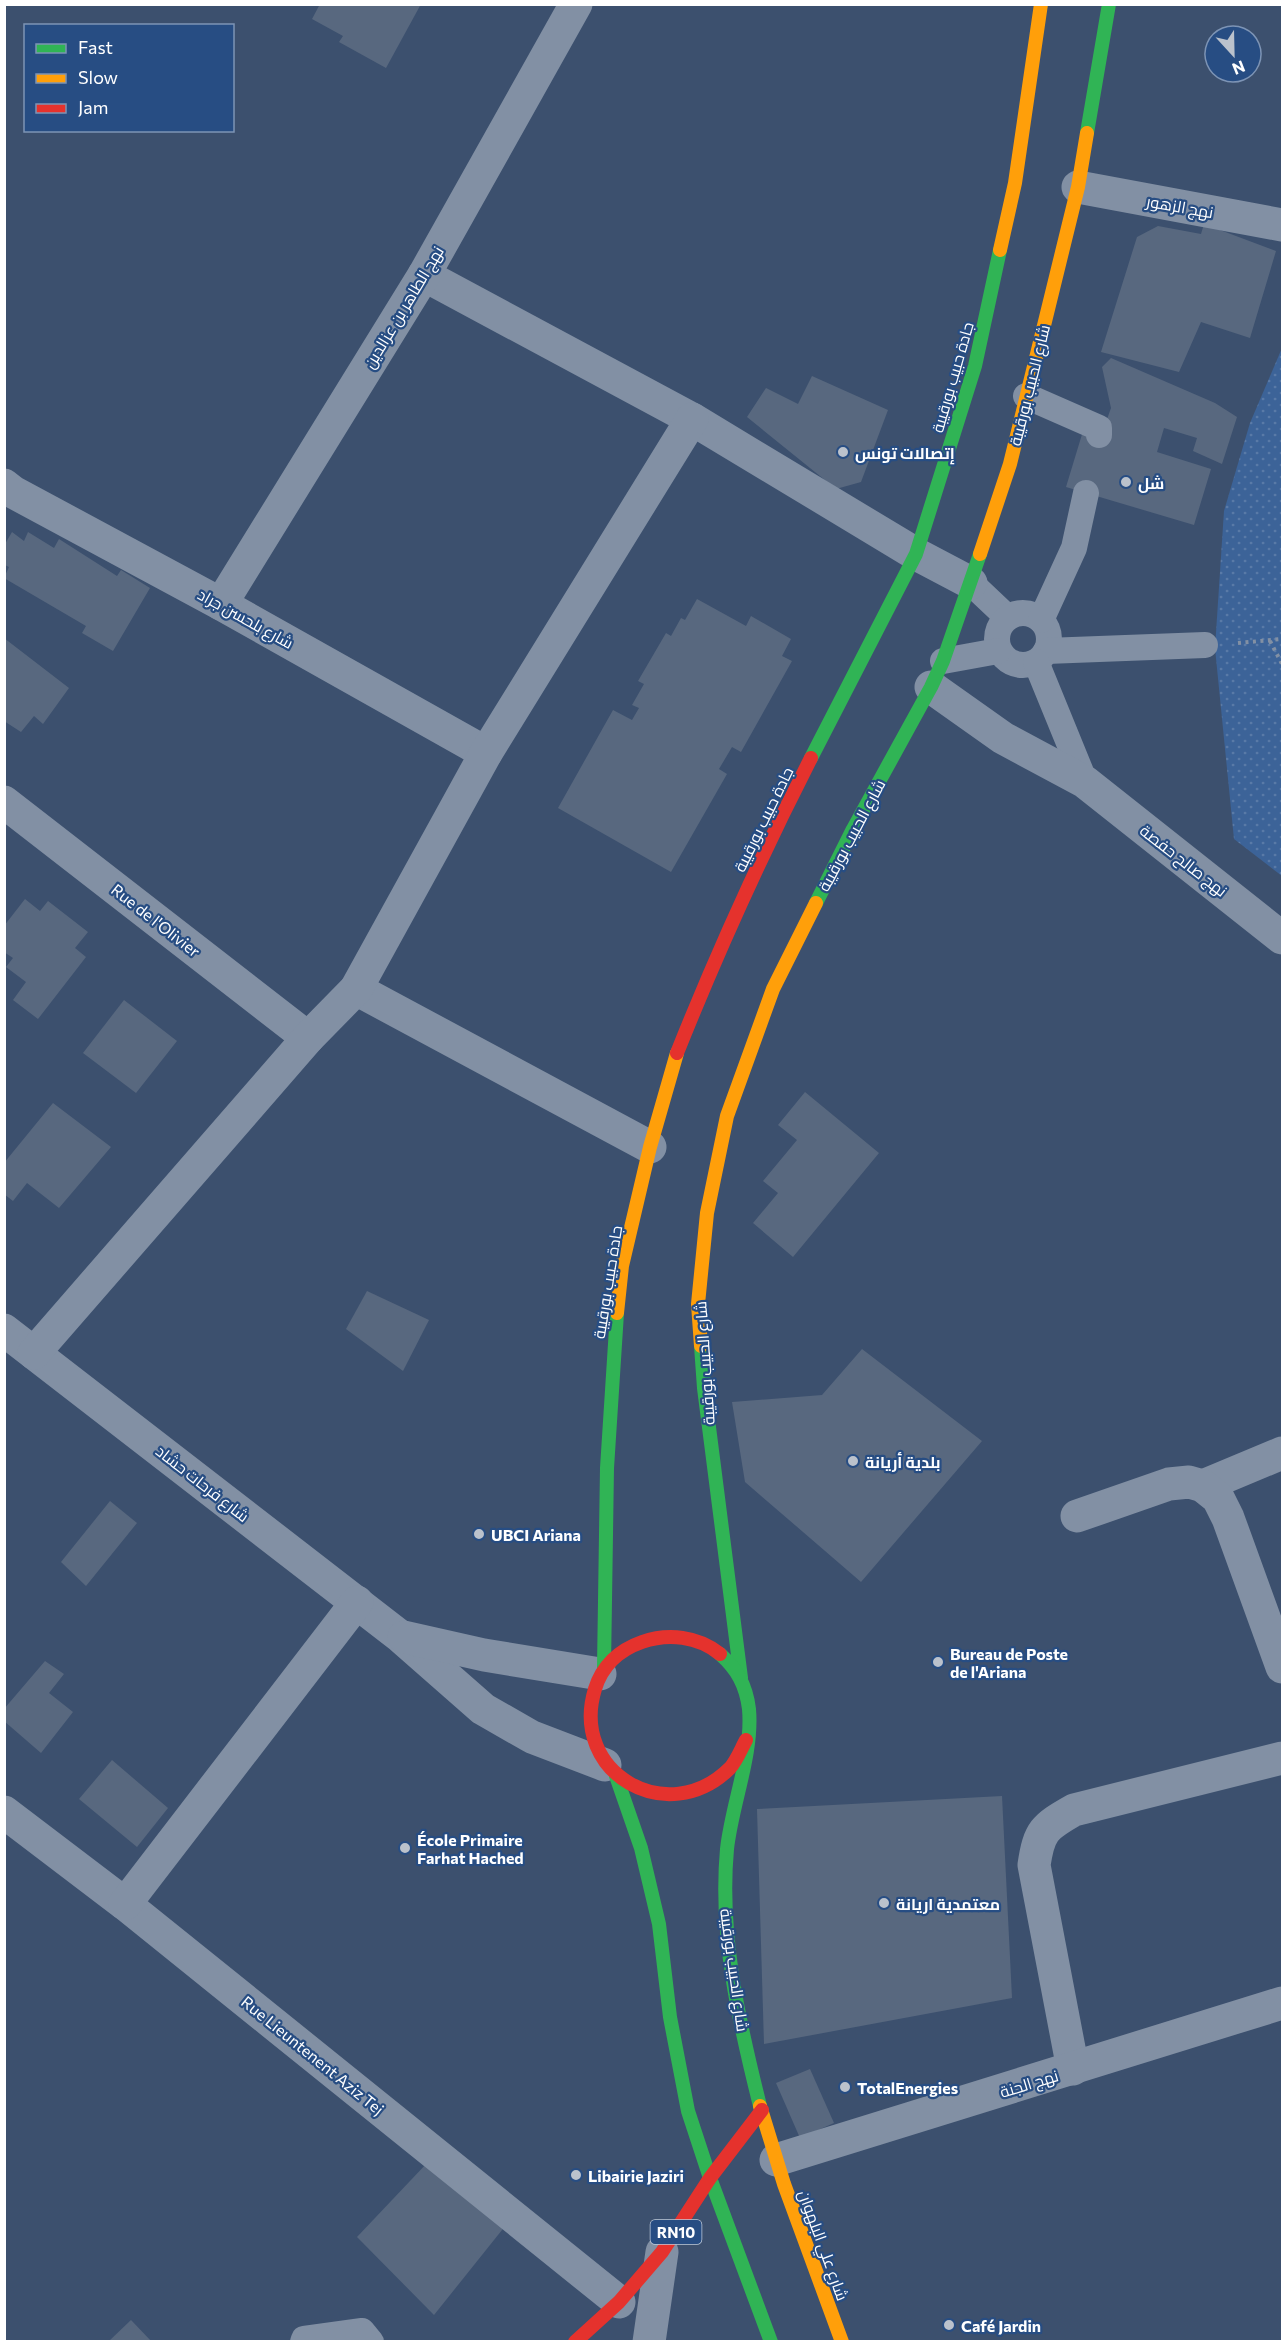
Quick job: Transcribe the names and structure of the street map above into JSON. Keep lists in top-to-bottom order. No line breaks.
{"streets":{"main road":["جادة حبيب بورقيبة","شارع الحبيب بورقيبة","RN10","شارع علي البلهوان"],"street":["نهج الزهور","نهج الطاهر بن عزالدين","شارع بلحسن جراد","نهج صالح حفصة","Rue de l'Olivier","شارع فرحات حشاد","Rue Lieuntenent Aziz Tej","نهج الجنة"]},"crossings":[["نهج الزهور","شارع الحبيب بورقيبة"],["نهج الطاهر بن عزالدين","شارع بلحسن جراد"],["جادة حبيب بورقيبة","شارع الحبيب بورقيبة"],["جادة حبيب بورقيبة","شارع فرحات حشاد"],["شارع الحبيب بورقيبة","نهج صالح حفصة"],["شارع الحبيب بورقيبة","شارع فرحات حشاد"],["شارع الحبيب بورقيبة","نهج الجنة"],["شارع الحبيب بورقيبة","RN10"],["شارع الحبيب بورقيبة","شارع علي البلهوان"],["Rue Lieuntenent Aziz Tej","RN10"],["نهج الجنة","شارع علي البلهوان"]],"places":["إتصالات تونس","شل","بلدية أريانة","UBCI Ariana","Bureau de Poste de l'Ariana","École Primaire Farhat Hached","معتمدية اريانة","TotalEnergies","Libairie Jaziri","Café Jardin"],"legend":["Fast","Slow","Jam"],"north":"bottom"}
